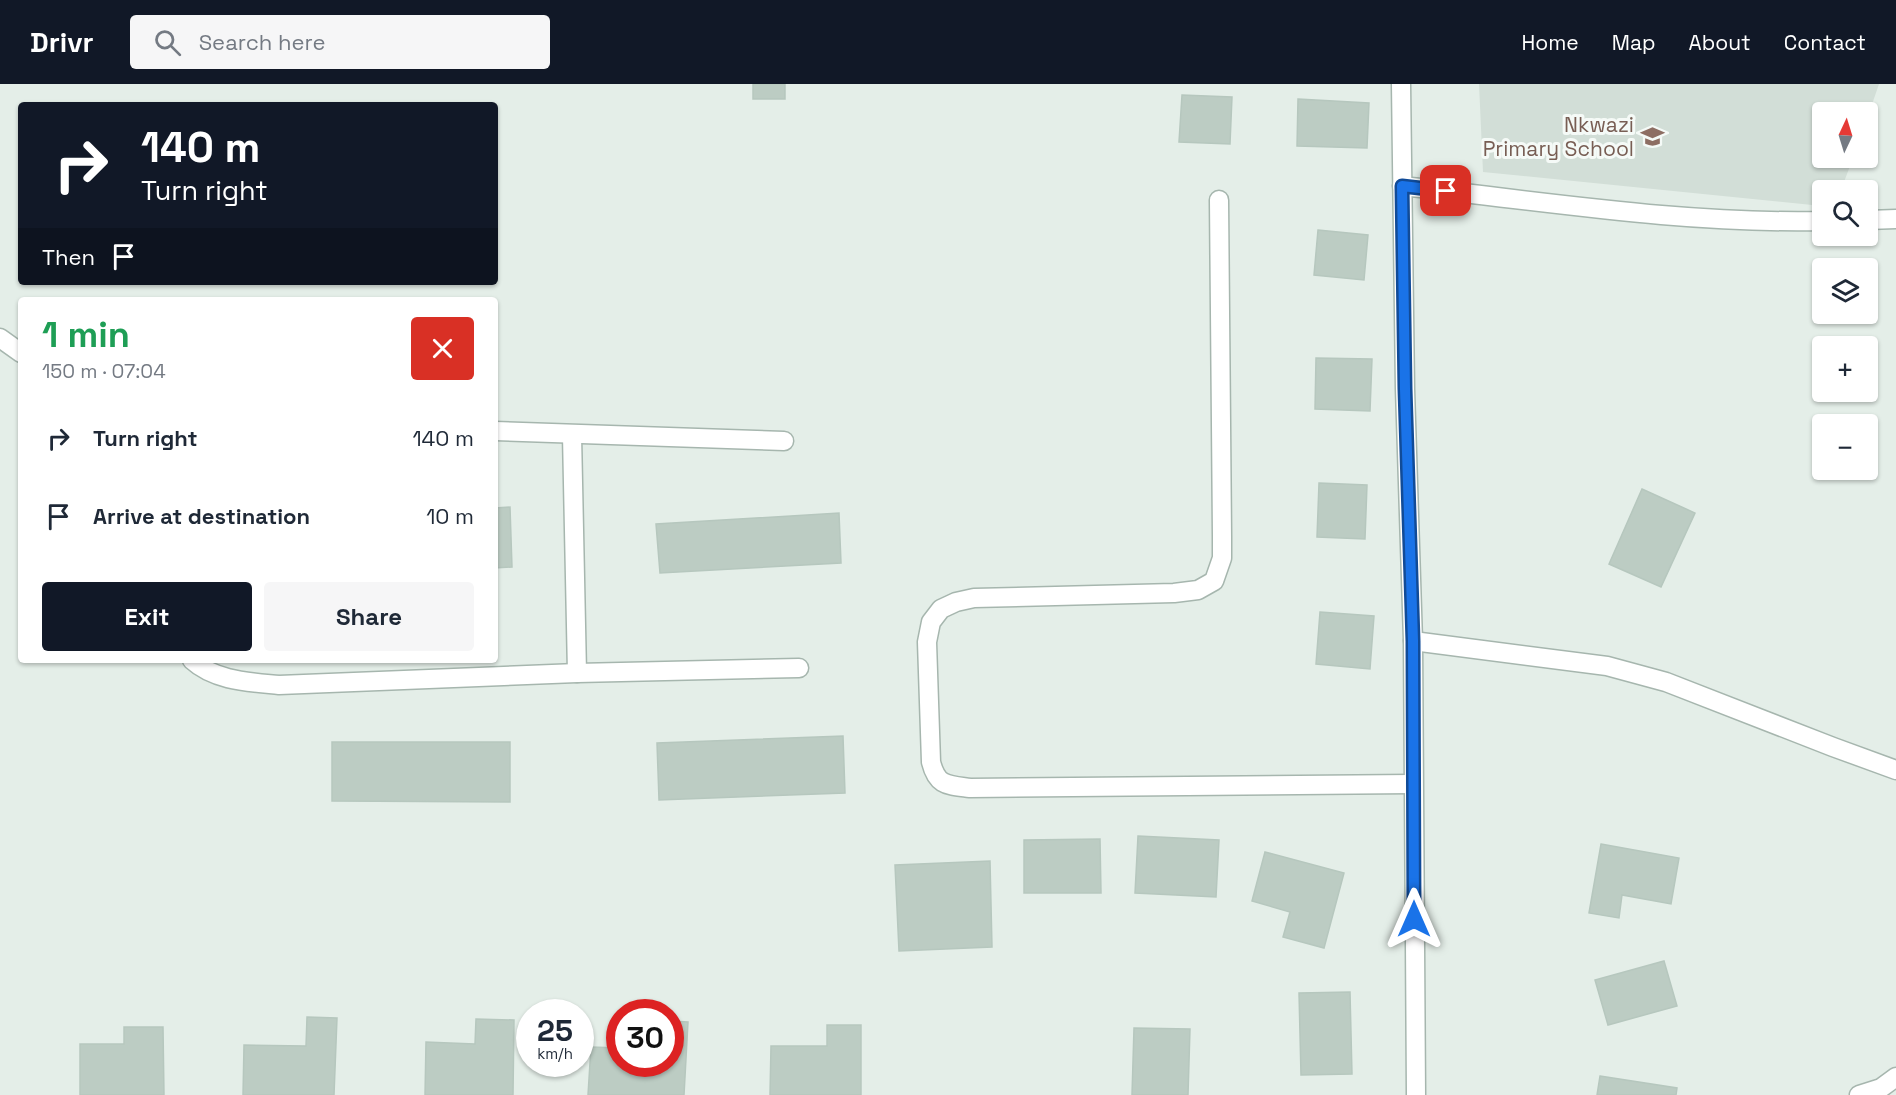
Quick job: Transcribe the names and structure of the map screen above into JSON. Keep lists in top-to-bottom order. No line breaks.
{"places":{"school or university":["Nkwazi Primary School"]},"north":"top","page":{"header":"Drivr","search":"Search here","nav":["Home","Map","About","Contact"],"map_buttons":["+","−"],"turn":["140 m","Turn right"],"then":"Then","heading":["1 min","150 m · 07:04"],"list":[{"name":"Turn right","value":"140 m"},{"name":"Arrive at destination","value":"10 m"}],"buttons":["Exit","Share"],"speed":"25 km/h","limit":"30"}}
